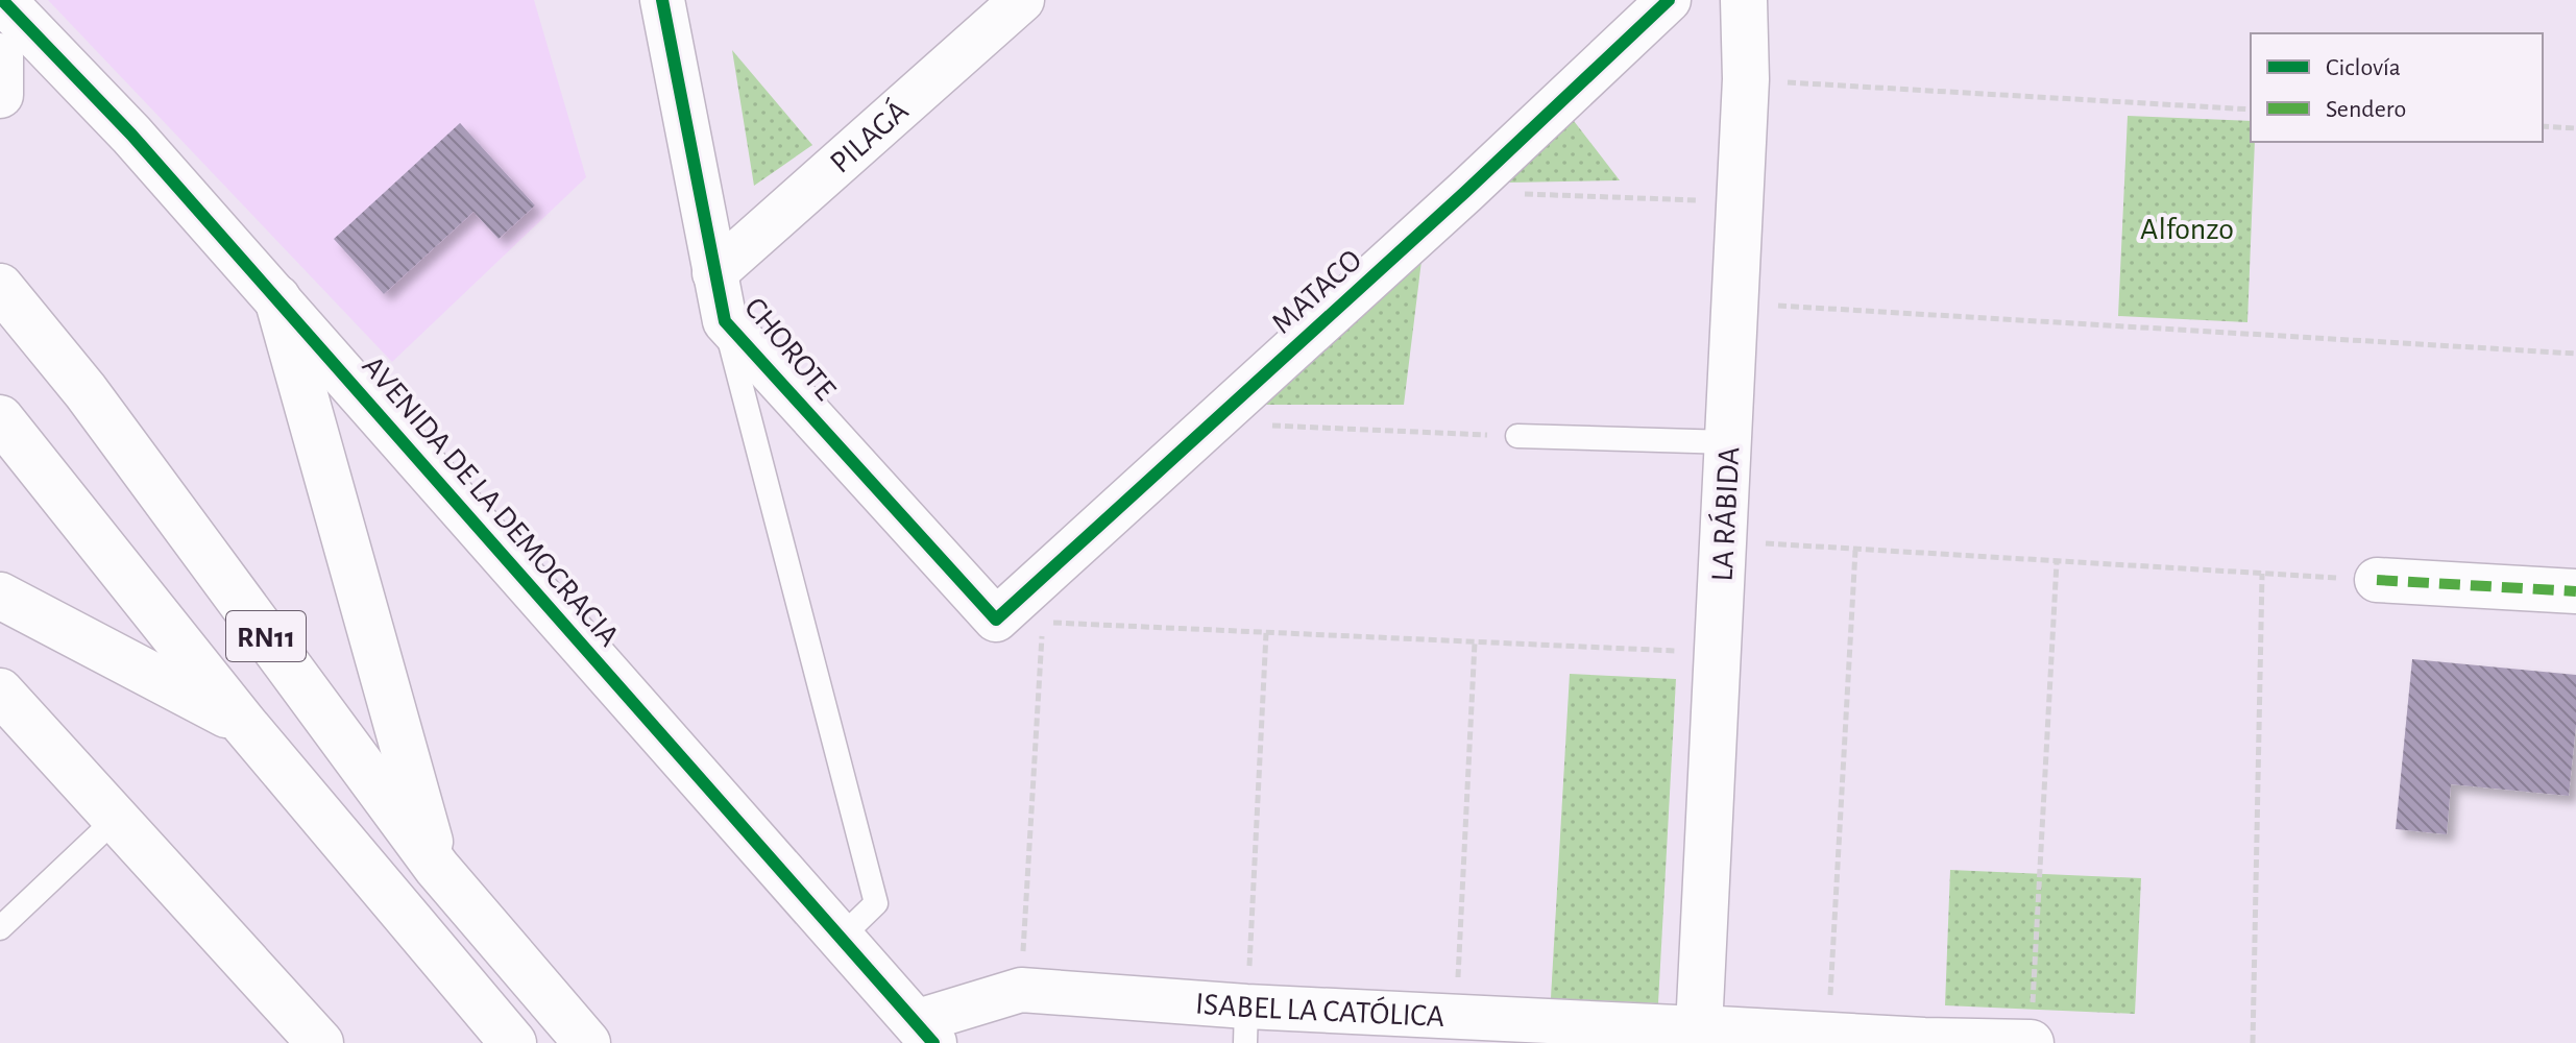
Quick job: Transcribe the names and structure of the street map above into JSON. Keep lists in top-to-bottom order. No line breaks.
{"streets":{"main road":["AVENIDA DE LA DEMOCRACIA","LA RÁBIDA","RN11","ISABEL LA CATÓLICA"],"street":["PILAGÁ","MATACO","CHOROTE"]},"crossings":[["PILAGÁ","CHOROTE"],["MATACO","CHOROTE"],["AVENIDA DE LA DEMOCRACIA","ISABEL LA CATÓLICA"],["LA RÁBIDA","ISABEL LA CATÓLICA"]],"parks":["Alfonzo"],"legend":["Ciclovía","Sendero"]}
